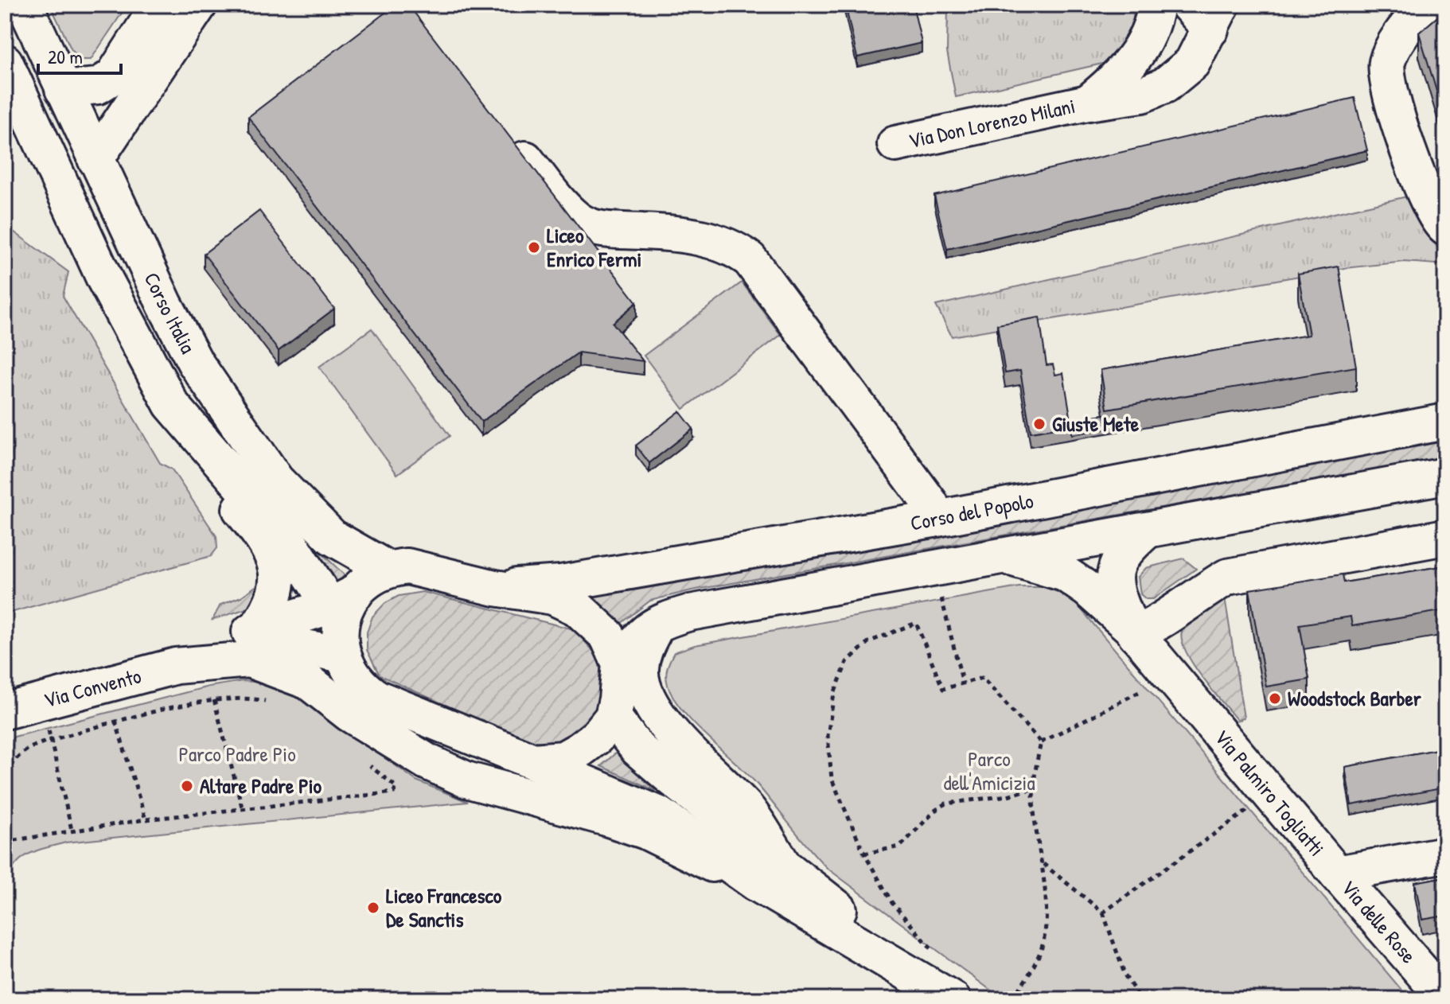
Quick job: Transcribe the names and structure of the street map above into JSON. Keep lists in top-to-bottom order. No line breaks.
{"streets":{"street":["Via Don Lorenzo Milani","Corso Italia","Corso del Popolo","Via Convento","Via Palmiro Togliatti","Via delle Rose"]},"crossings":[["Via Palmiro Togliatti","Via delle Rose"]],"parks":["Parco Padre Pio","Parco dell'Amicizia"],"places":["Liceo Enrico Fermi","Giuste Mete","Woodstock Barber","Altare Padre Pio","Liceo Francesco De Sanctis"],"scale_bar":"20 m"}
